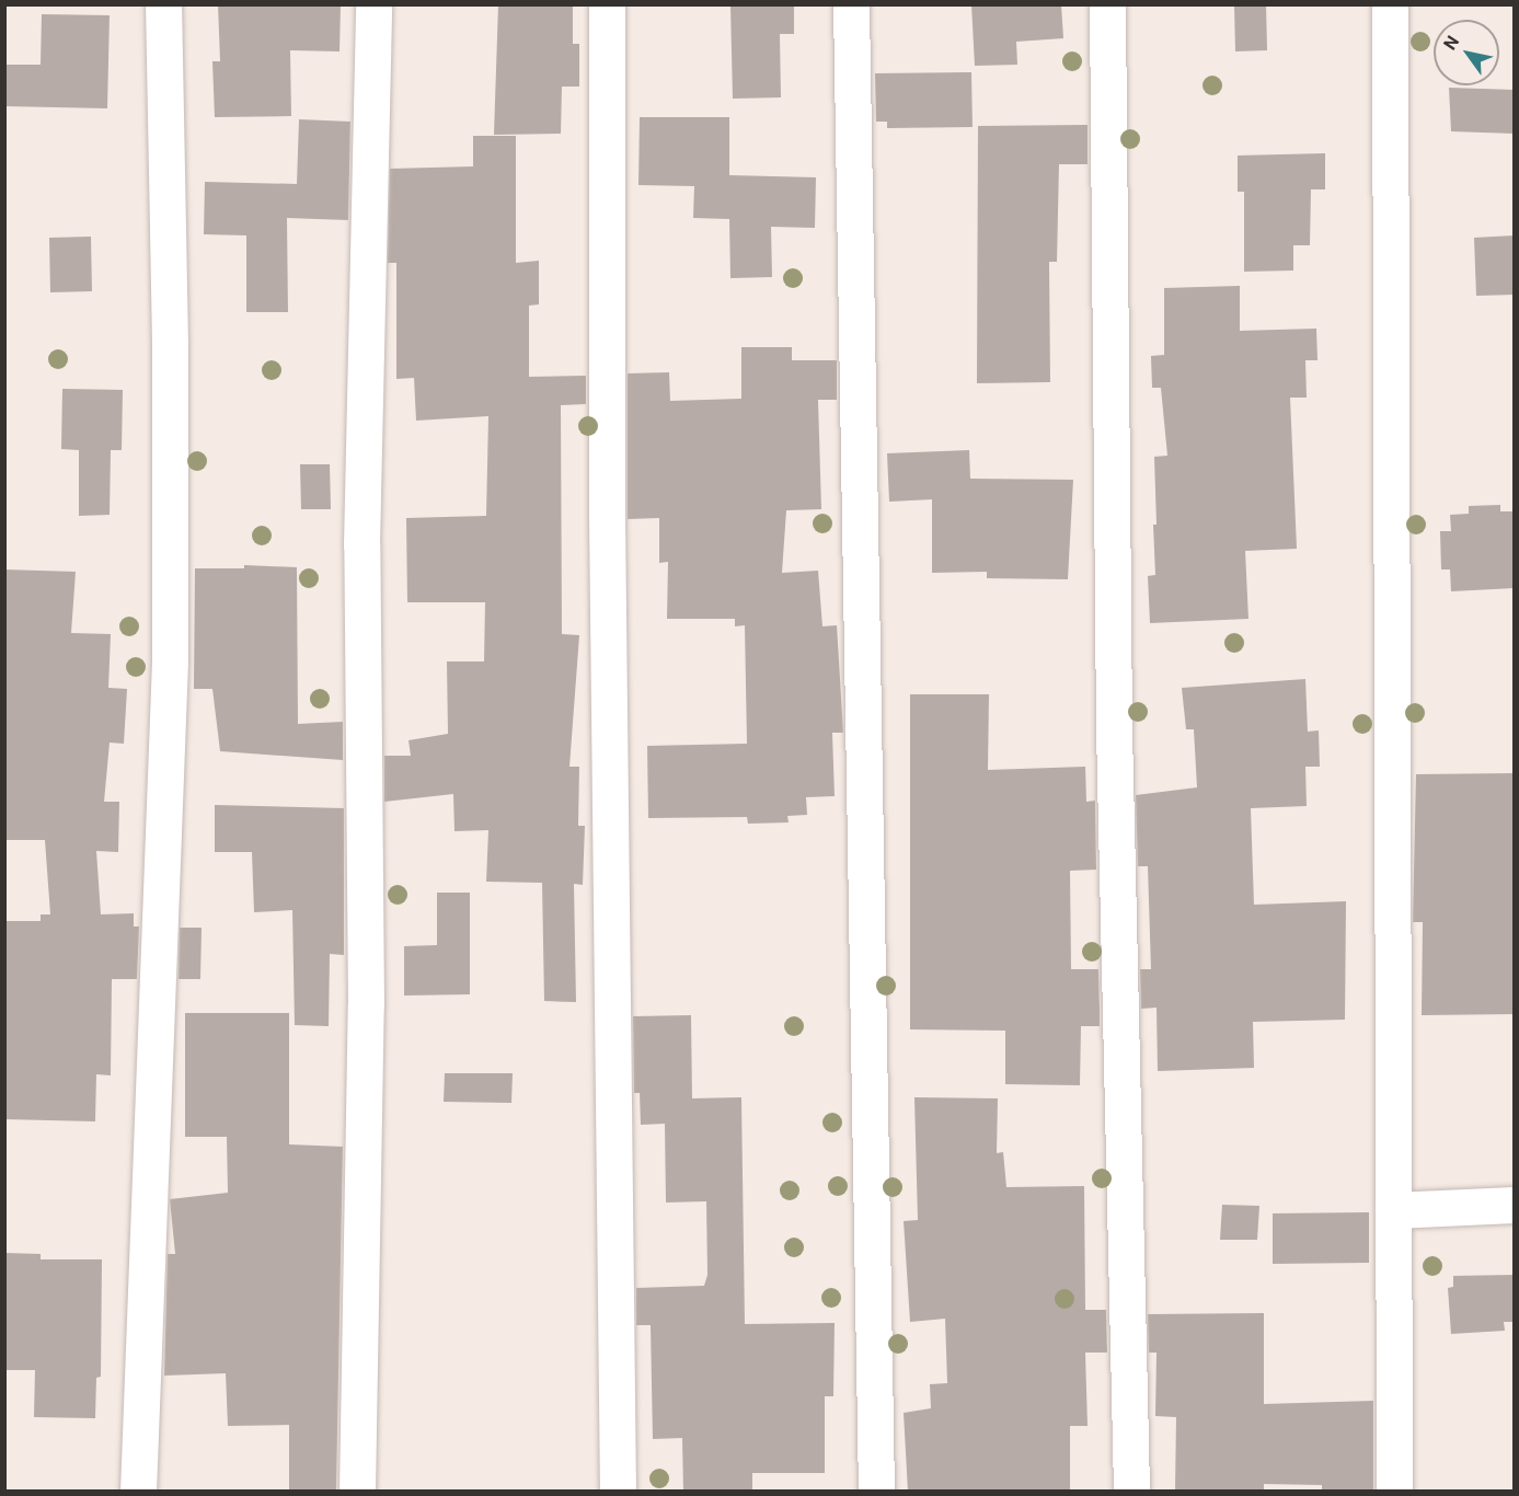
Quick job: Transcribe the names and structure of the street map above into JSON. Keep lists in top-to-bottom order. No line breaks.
{"north":"top left"}
